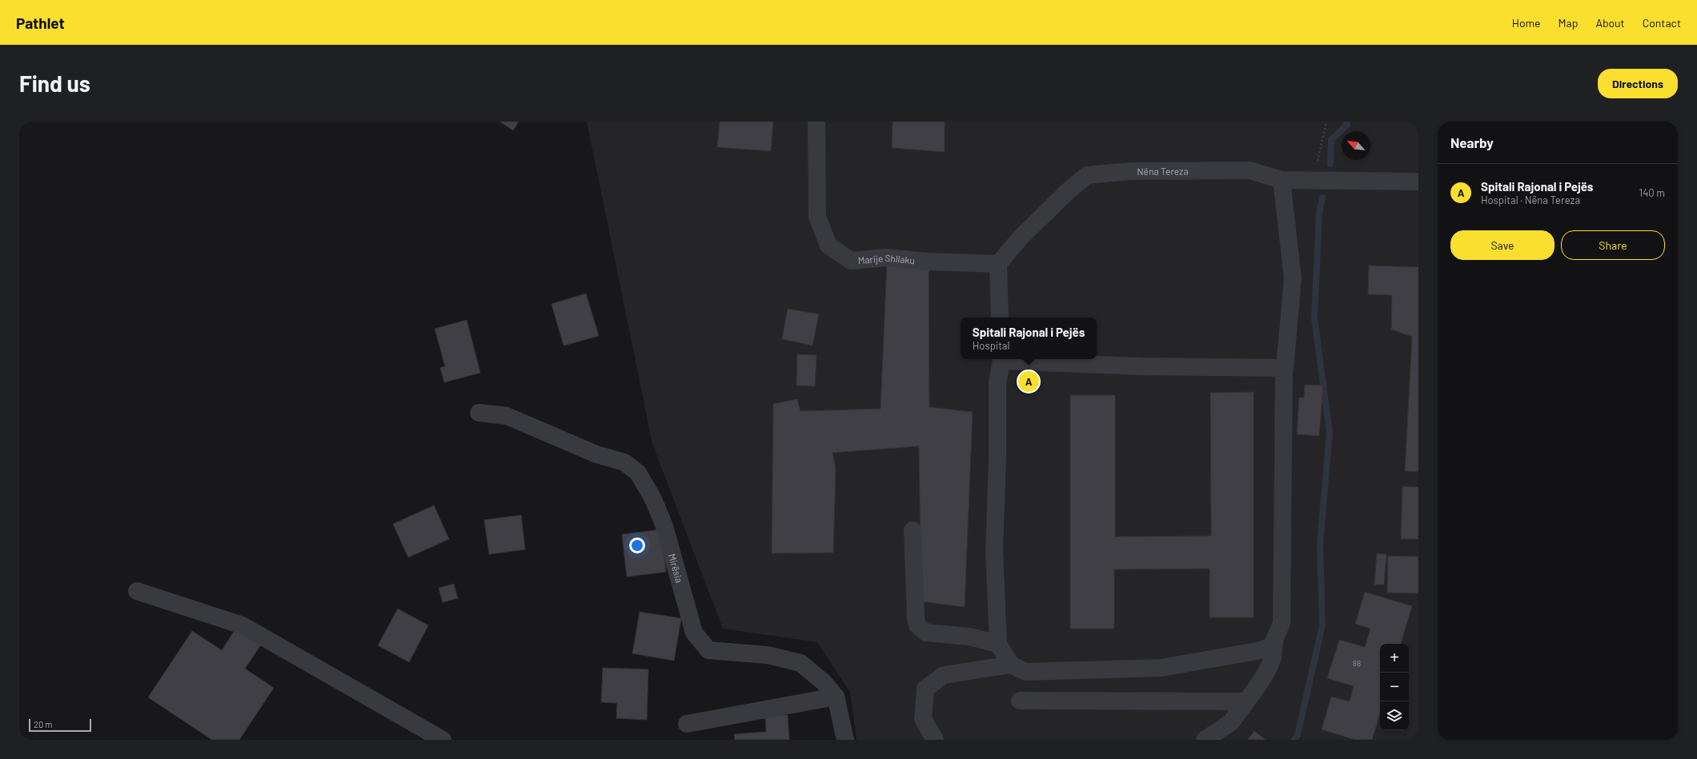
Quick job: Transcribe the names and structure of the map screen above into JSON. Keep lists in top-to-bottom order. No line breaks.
{"streets":{"street":["Nëna Tereza","Marije Shllaku","Mirësia"]},"crossings":[["Nëna Tereza","Marije Shllaku"]],"house_numbers":["88"],"scale_bar":"20 m","north":"top left","page":{"header":"Pathlet","nav":["Home","Map","About","Contact"],"buttons":["Directions",["Save","Share"]],"title":"Find us","heading":"Nearby","list":[{"mark":"A","name":"Spitali Rajonal i Pejës","note":"Hospital · Nëna Tereza","value":"140 m"}],"popup":["Spitali Rajonal i Pejës","Hospital"],"pins":"A","map_buttons":["+","−"],"scale":"20 m"}}
